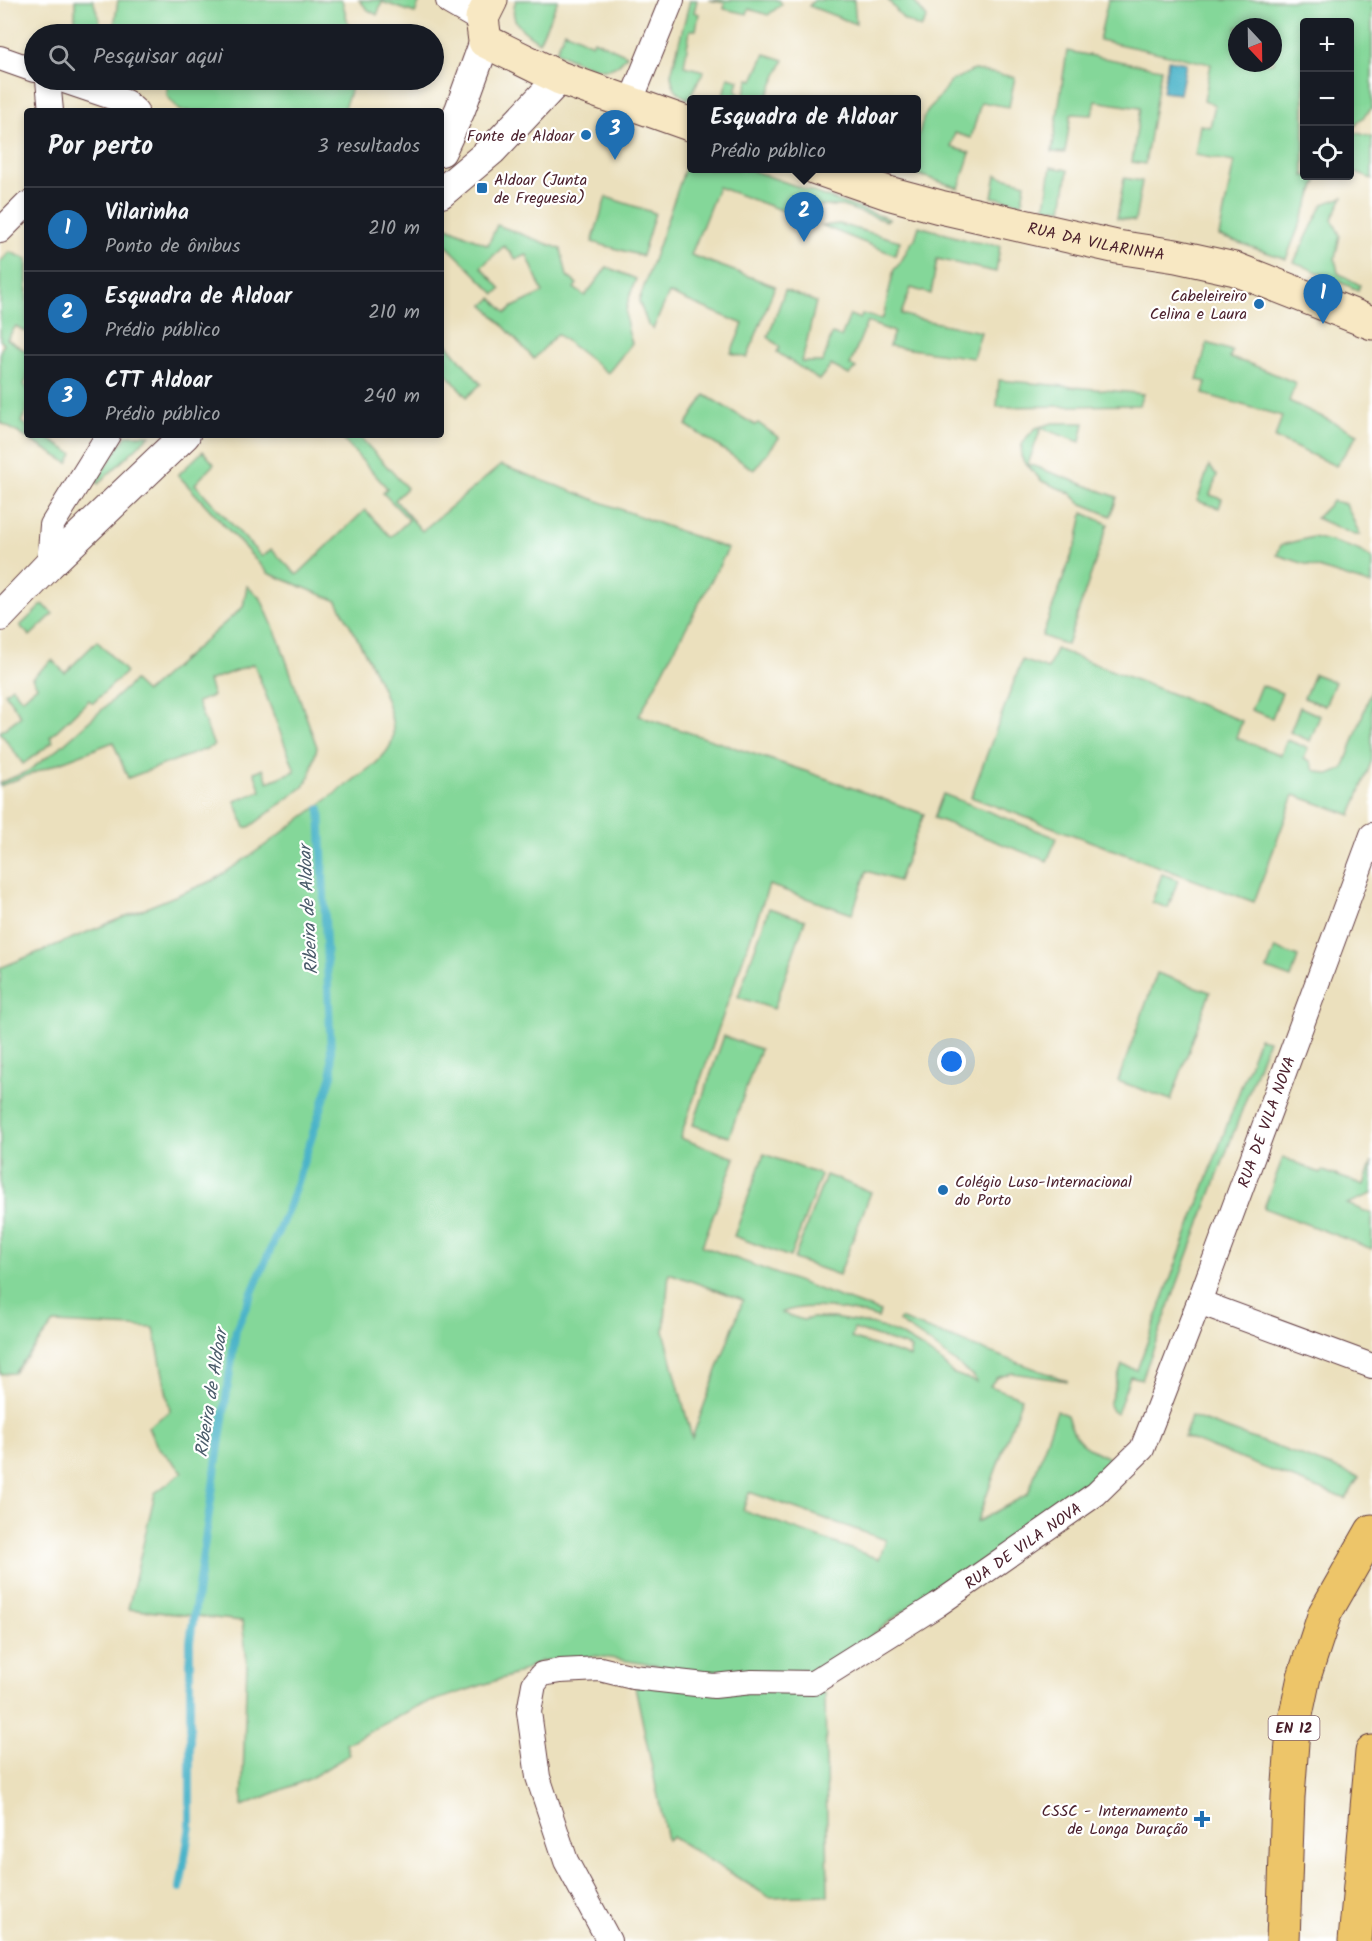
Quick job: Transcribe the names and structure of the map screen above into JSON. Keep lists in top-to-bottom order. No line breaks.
{"streets":{"main road":["RUA DA VILARINHA","EN 12"],"street":["RUA DE VILA NOVA"]},"water":["Ribeira de Aldoar"],"places":{"other":["Fonte de Aldoar","Cabeleireiro Celina e Laura","Colégio Luso-Internacional do Porto"],"transit":["Aldoar (Junta de Freguesia)"],"health":["CSSC - Internamento de Longa Duração"]},"north":"bottom","page":{"map_buttons":["+","−"],"search":"Pesquisar aqui","popup":["Esquadra de Aldoar","Prédio público"],"heading":["Por perto","3 resultados"],"pins":["3","2","1"],"list":[{"mark":"1","name":"Vilarinha","note":"Ponto de ônibus","value":"210 m"},{"mark":"2","name":"Esquadra de Aldoar","note":"Prédio público","value":"210 m"},{"mark":"3","name":"CTT Aldoar","note":"Prédio público","value":"240 m"}]}}
